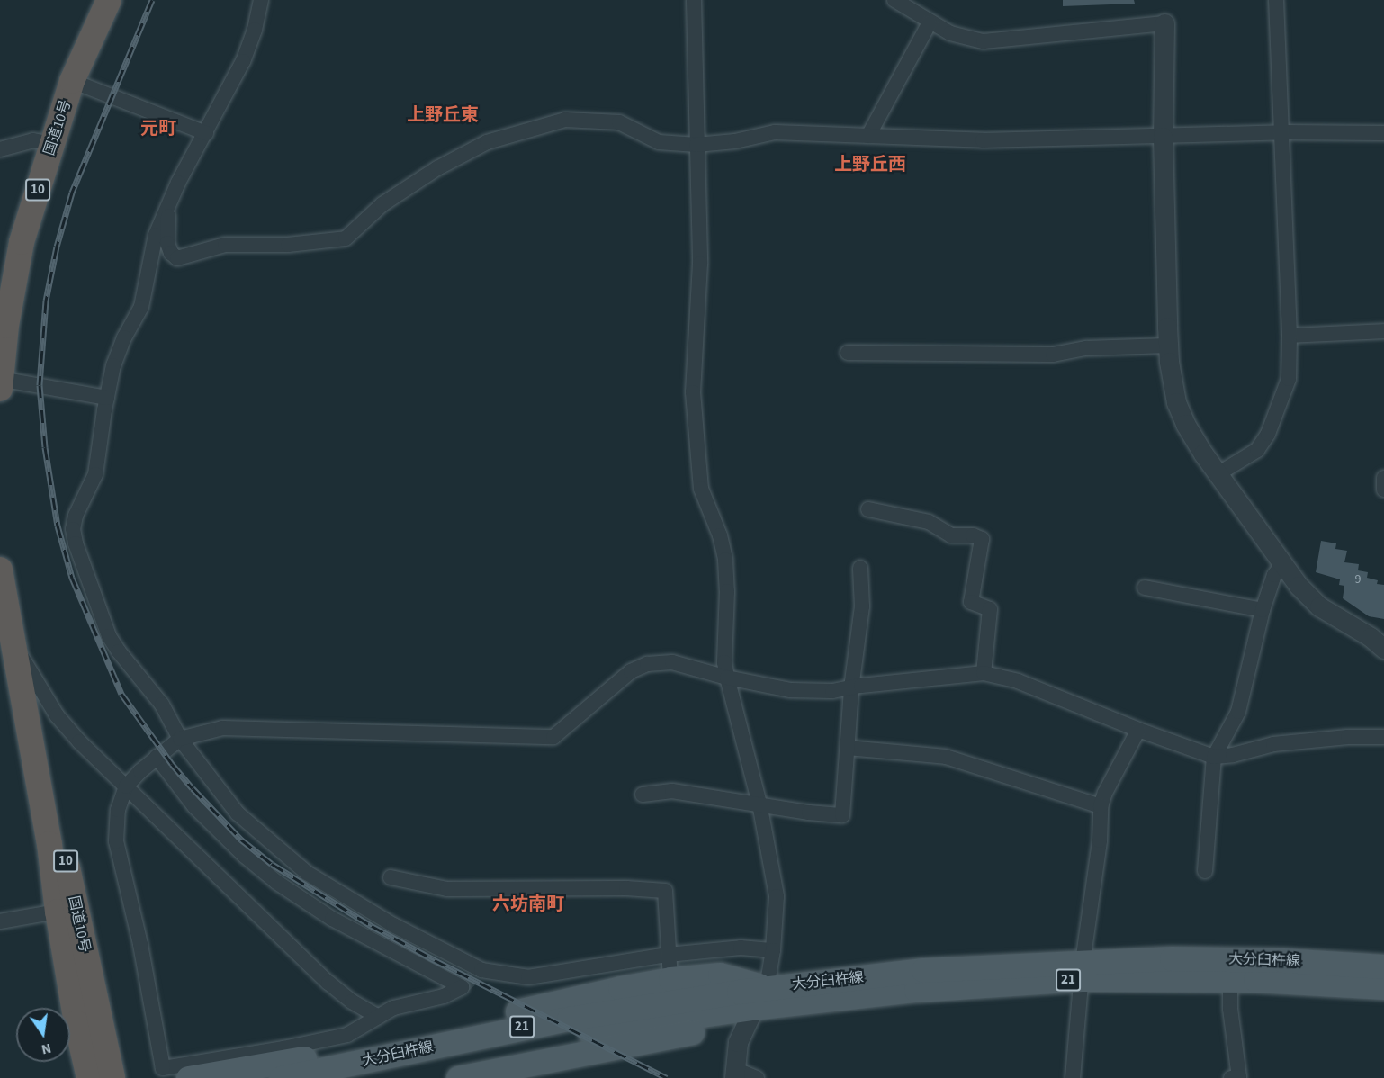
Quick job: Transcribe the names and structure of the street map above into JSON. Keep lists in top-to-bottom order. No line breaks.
{"streets":{"highway":["国道10号","10"],"main road":["大分臼杵線","21"]},"districts":["上野丘東","元町","上野丘西","六坊南町"],"house_numbers":["9"],"north":"bottom"}
